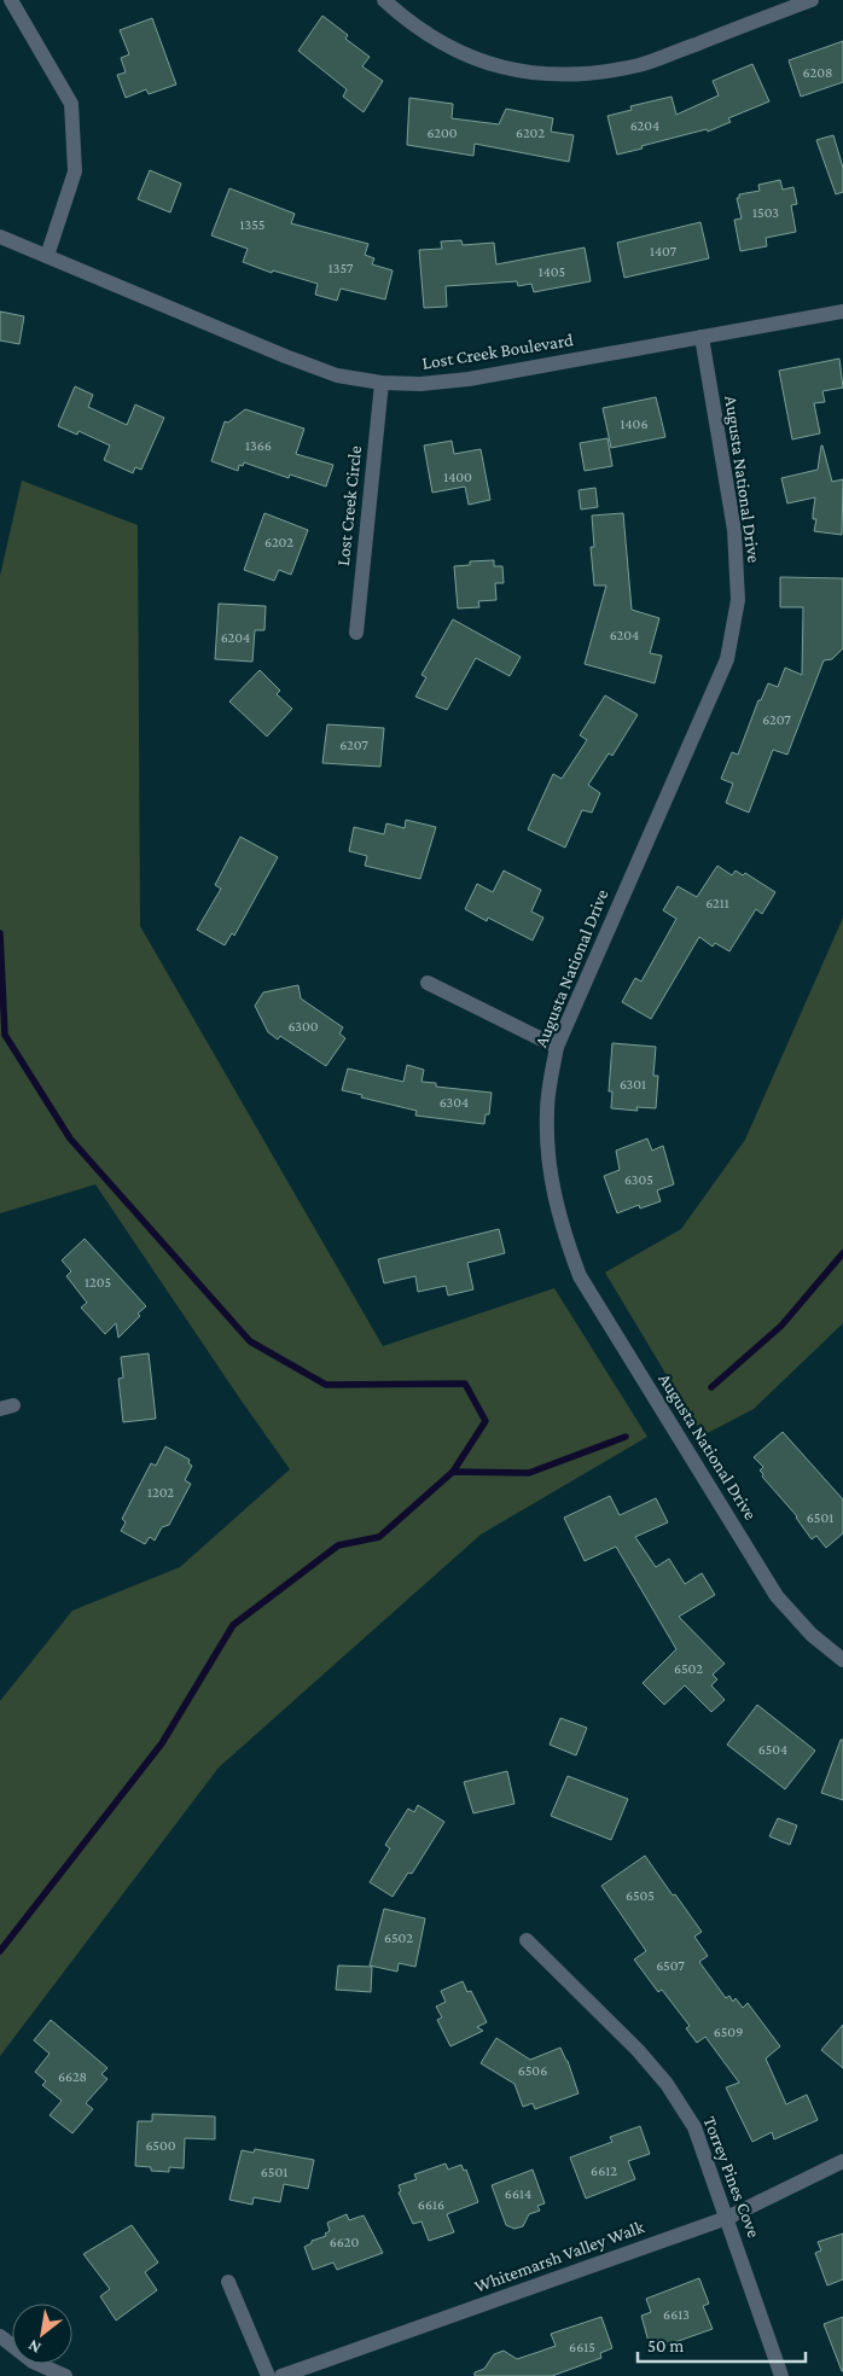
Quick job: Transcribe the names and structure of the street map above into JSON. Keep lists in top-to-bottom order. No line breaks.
{"streets":{"street":["Lost Creek Boulevard","Augusta National Drive","Lost Creek Circle","Torrey Pines Cove","Whitemarsh Valley Walk"]},"crossings":[["Lost Creek Boulevard","Augusta National Drive"],["Lost Creek Boulevard","Lost Creek Circle"],["Torrey Pines Cove","Whitemarsh Valley Walk"]],"house_numbers":["6208","6204","6200","6202","1503","1355","1407","1357","1405","1406","1366","1400","6202","6204","6204","6207","6207","6211","6300","6301","6304","6305","1205","1202","6501","6502","6504","6505","6502","6507","6509","6506","6628","6500","6612","6501","6614","6616","6620","6613","6615"],"scale_bar":"50 m","north":"bottom left"}
